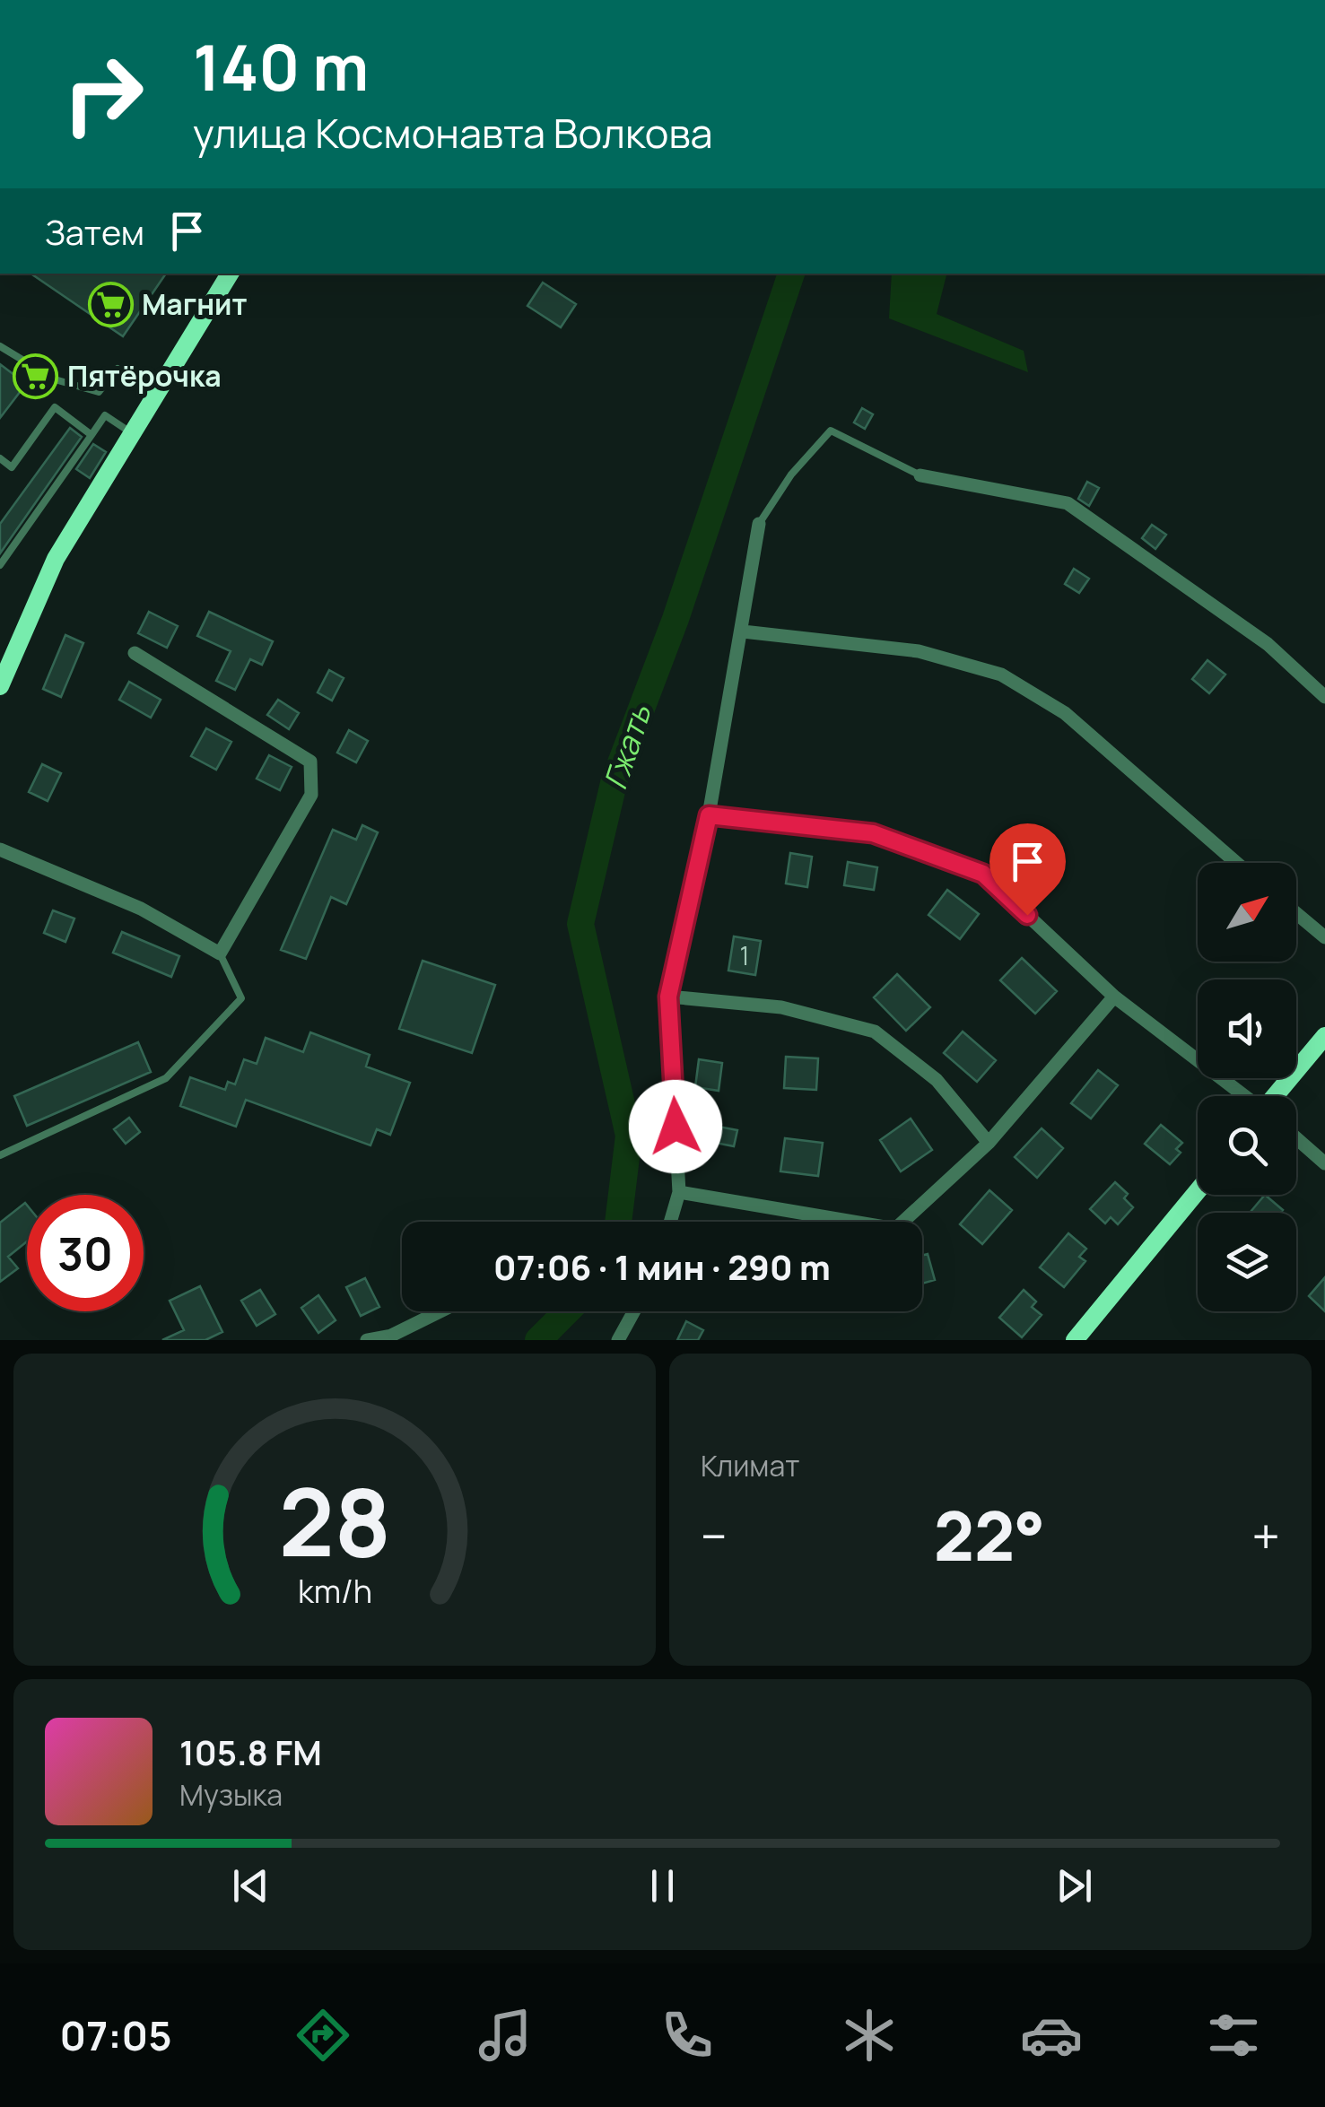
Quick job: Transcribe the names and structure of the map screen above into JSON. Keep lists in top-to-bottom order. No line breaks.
{"water":["Гжать"],"places":{"supermarket":["Магнит","Пятёрочка"]},"house_numbers":["1"],"north":"top right","page":{"turn":["140 m","улица Космонавта Волкова"],"then":"Затем","limit":"30","trip":"07:06 · 1 мин · 290 m","tile":"Климат","heat":["−","22°","+"],"song":["105.8 FM","Музыка"],"tabs":"07:05","gauge":["28","km/h"]}}
